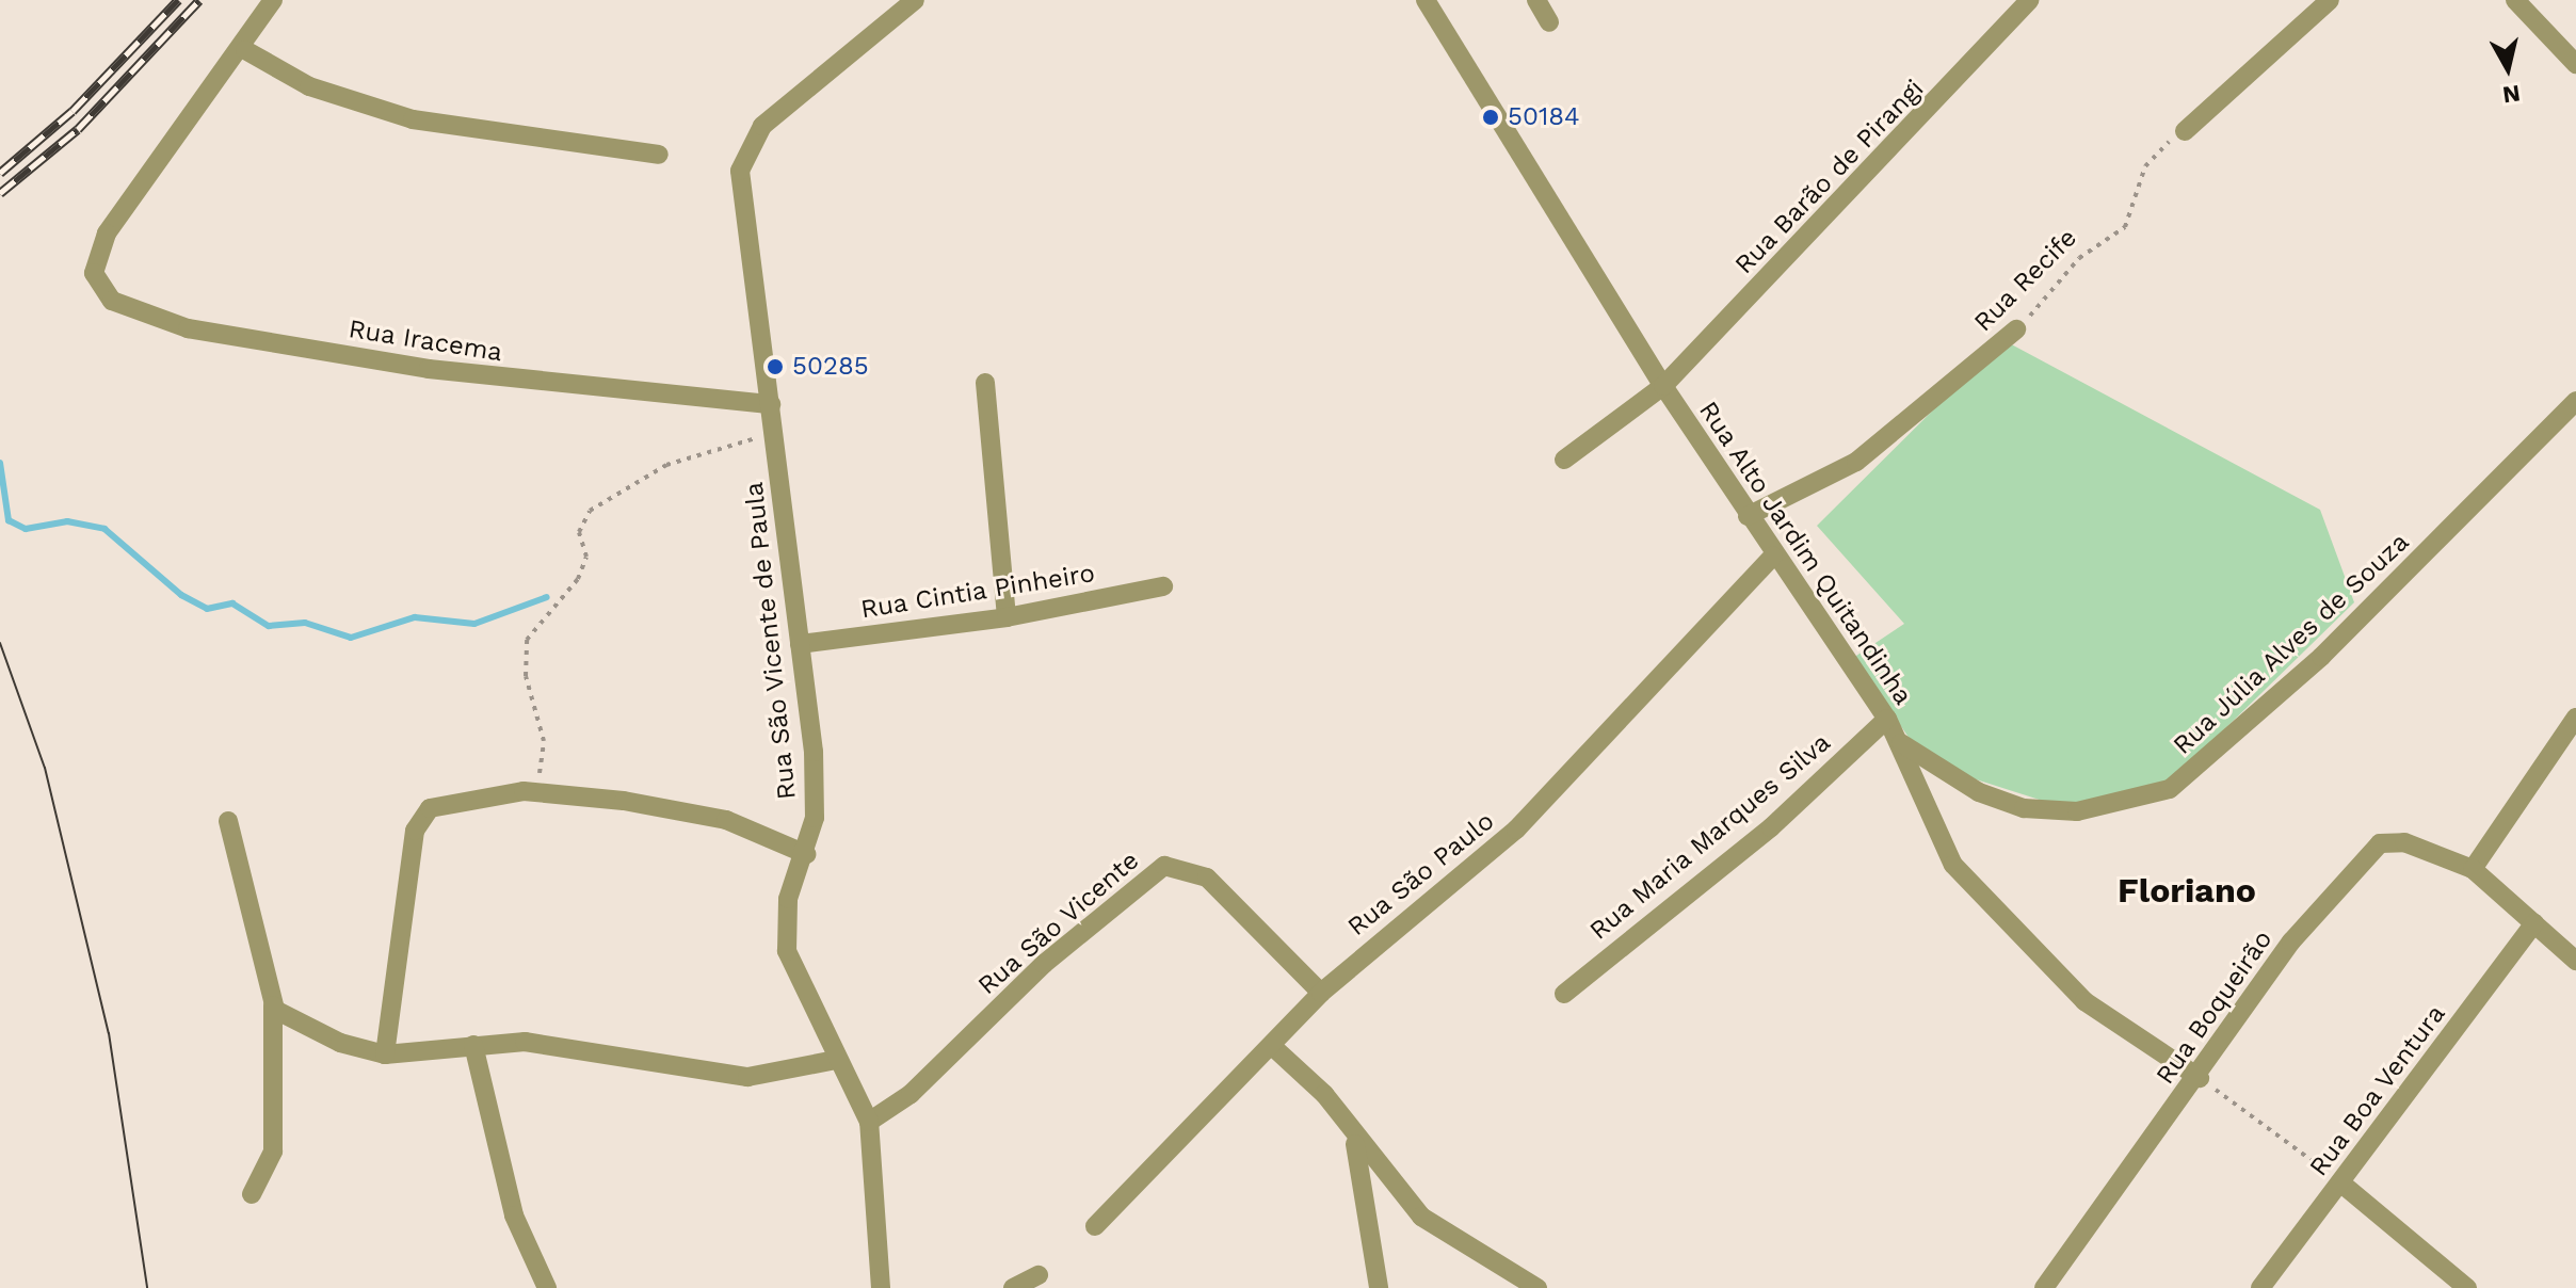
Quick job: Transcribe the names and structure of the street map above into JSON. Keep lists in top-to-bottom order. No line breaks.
{"streets":{"street":["Rua Barão de Pirangi","Rua Recife","Rua Iracema","Rua Alto Jardim Quitandinha","Rua Cintia Pinheiro","Rua São Vicente de Paula","Rua Júlia Alves de Souza","Rua Maria Marques Silva","Rua São Paulo","Rua São Vicente","Rua Boqueirão","Rua Boa Ventura"]},"crossings":[["Rua Barão de Pirangi","Rua Alto Jardim Quitandinha"],["Rua Recife","Rua Alto Jardim Quitandinha"],["Rua Iracema","Rua São Vicente de Paula"],["Rua Alto Jardim Quitandinha","Rua Júlia Alves de Souza"],["Rua Alto Jardim Quitandinha","Rua Maria Marques Silva"],["Rua Alto Jardim Quitandinha","Rua São Paulo"],["Rua Alto Jardim Quitandinha","Rua Boqueirão"],["Rua Cintia Pinheiro","Rua São Vicente de Paula"],["Rua São Vicente de Paula","Rua São Vicente"],["Rua São Paulo","Rua São Vicente"]],"districts":["Floriano"],"places":["50184","50285"],"north":"bottom"}
